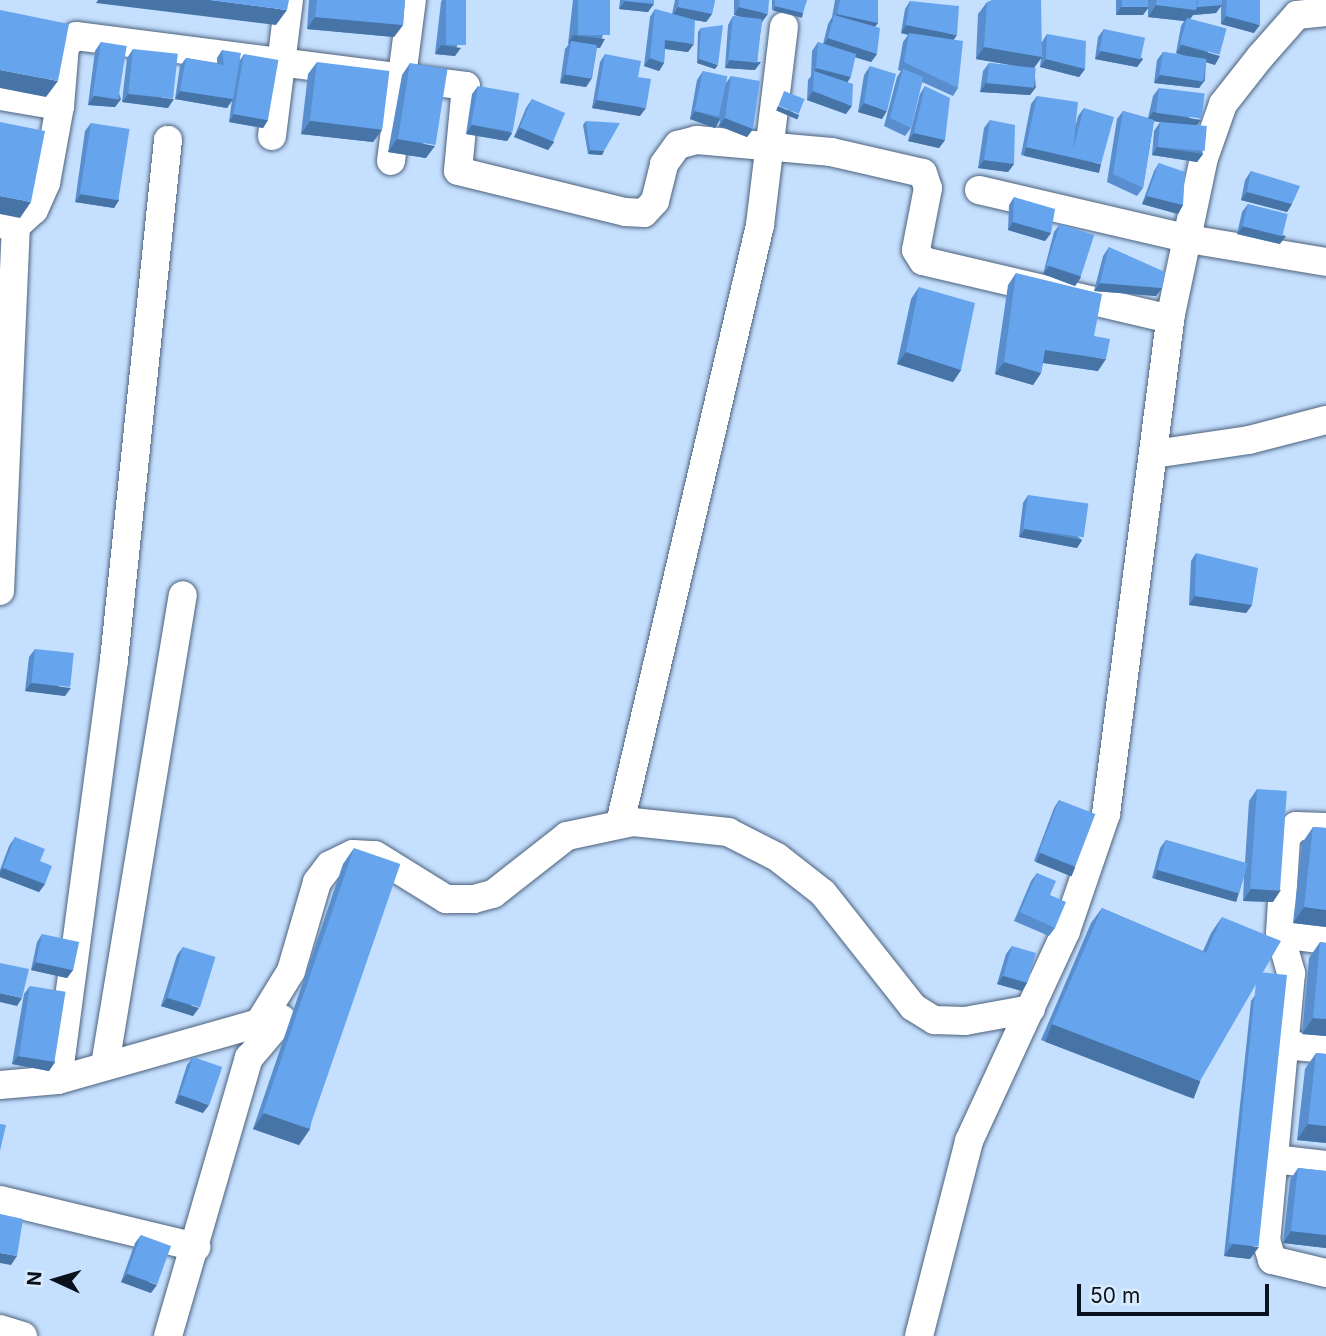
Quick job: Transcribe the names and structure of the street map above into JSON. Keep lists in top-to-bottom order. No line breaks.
{"scale_bar":"50 m","north":"left"}
